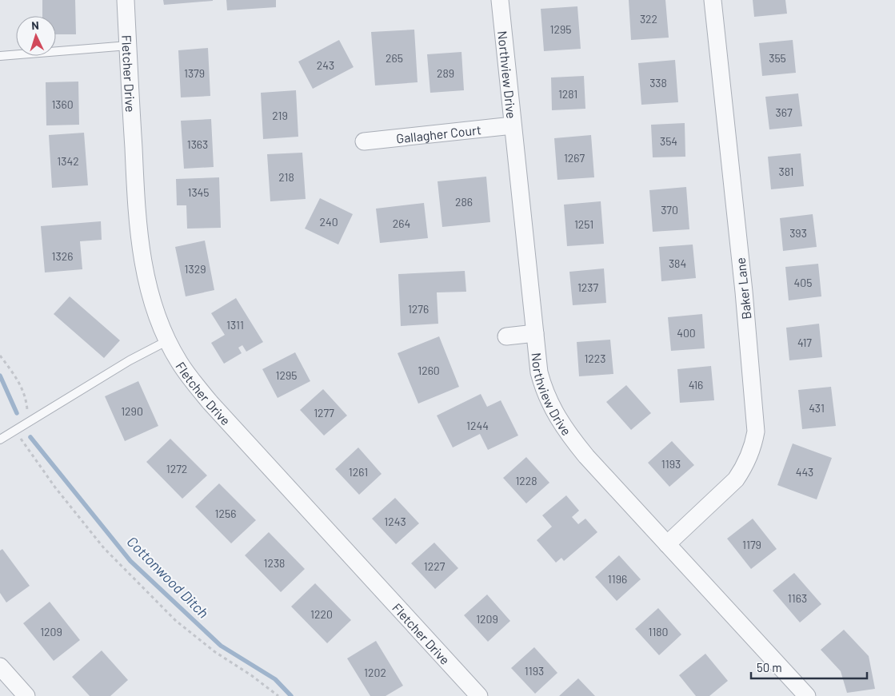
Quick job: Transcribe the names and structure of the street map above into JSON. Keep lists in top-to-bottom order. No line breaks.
{"streets":{"street":["Fletcher Drive","Northview Drive","Gallagher Court","Baker Lane"]},"crossings":[["Northview Drive","Gallagher Court"],["Northview Drive","Baker Lane"]],"water":["Cottonwood Ditch"],"house_numbers":["322","1295","265","355","243","1379","289","338","1281","1360","367","219","354","1363","1267","1342","381","218","1345","286","370","240","264","1251","393","1326","384","1329","405","1237","1276","1311","400","417","1223","1260","1295","416","431","1290","1277","1244","1193","1272","1261","443","1228","1256","1243","1179","1238","1227","1196","1163","1220","1209","1209","1180","1193","1202"],"scale_bar":"50 m","north":"top"}
